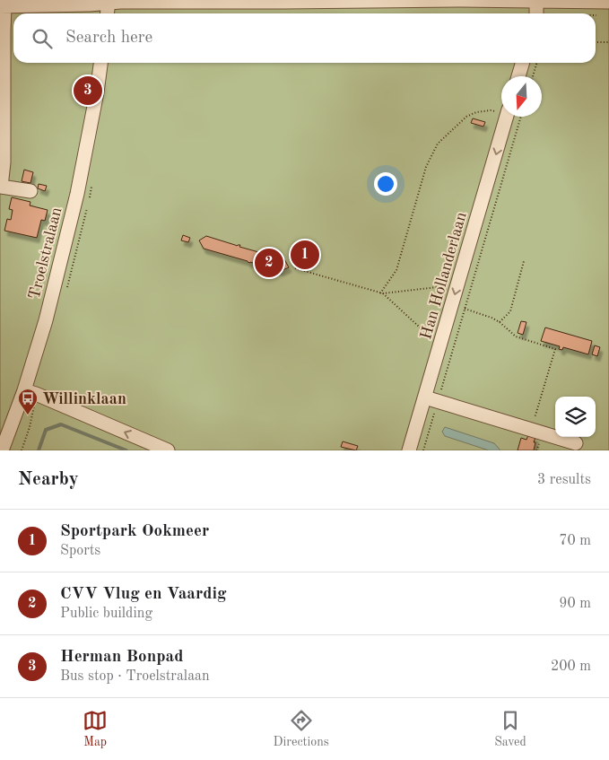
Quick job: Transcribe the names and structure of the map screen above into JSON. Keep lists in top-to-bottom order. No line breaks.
{"streets":{"street":["Troelstralaan","Han Hollanderlaan"]},"one_way":["Han Hollanderlaan"],"places":{"bus stop":["Willinklaan"]},"north":"bottom","page":{"search":"Search here","pins":["3","1","2"],"heading":["Nearby","3 results"],"list":[{"mark":"1","name":"Sportpark Ookmeer","note":"Sports","value":"70 m"},{"mark":"2","name":"CVV Vlug en Vaardig","note":"Public building","value":"90 m"},{"mark":"3","name":"Herman Bonpad","note":"Bus stop · Troelstralaan","value":"200 m"}],"nav":["Map","Directions","Saved"]}}
